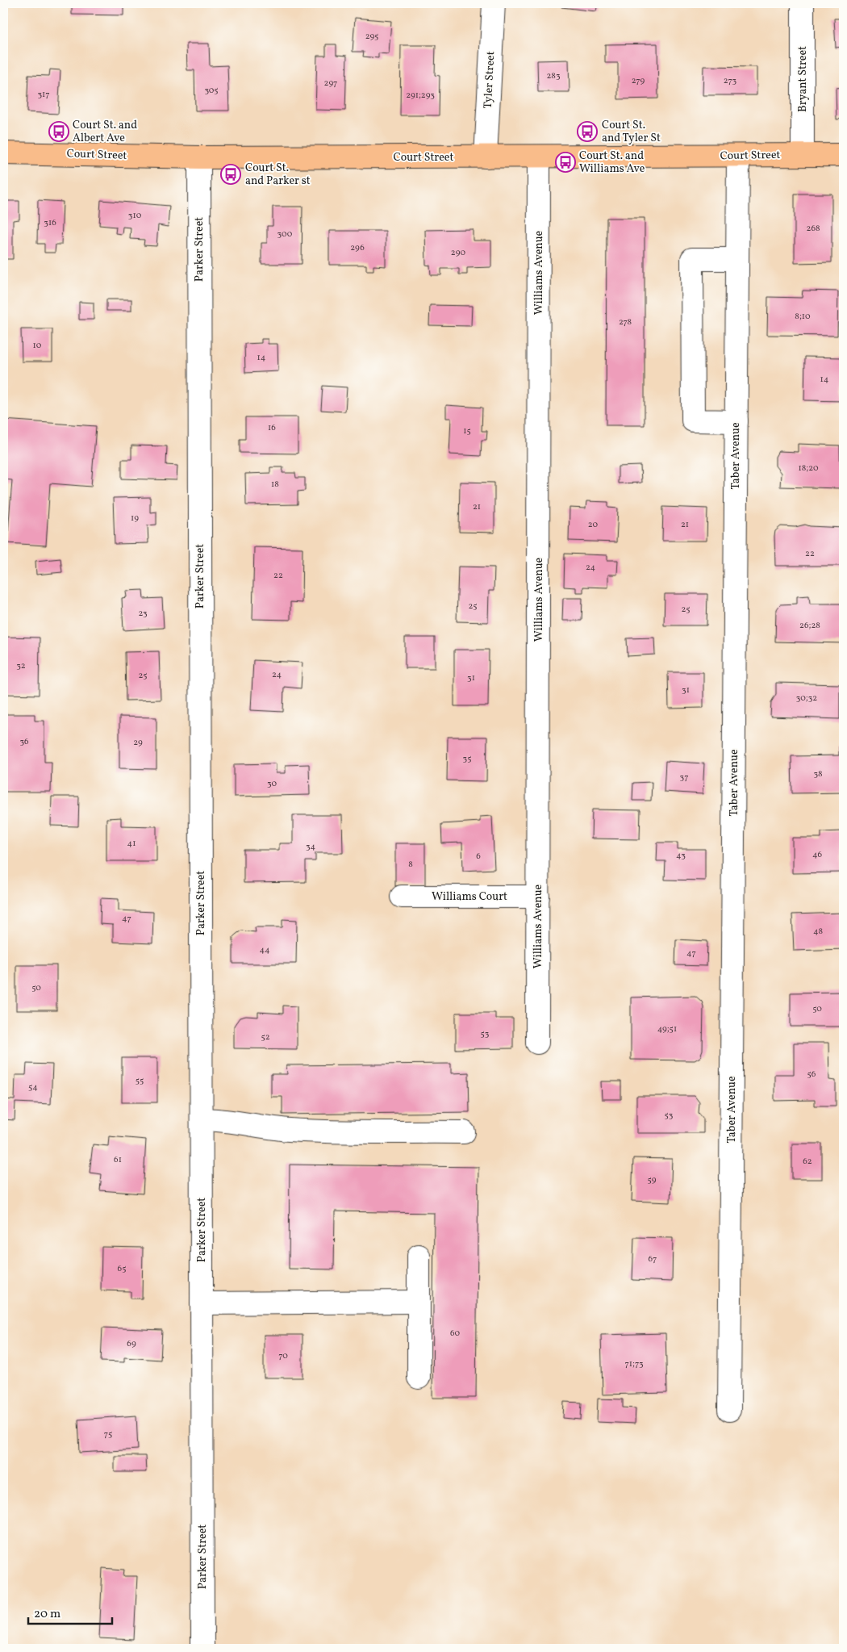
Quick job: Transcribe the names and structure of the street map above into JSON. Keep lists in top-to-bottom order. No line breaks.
{"streets":{"main road":["Court Street"],"street":["Bryant Street","Tyler Street","Parker Street","Williams Avenue","Taber Avenue","Williams Court"]},"crossings":[["Bryant Street","Court Street"],["Tyler Street","Court Street"],["Court Street","Parker Street"],["Court Street","Williams Avenue"],["Court Street","Taber Avenue"],["Williams Avenue","Williams Court"]],"places":{"bus stop":["Court St. and Albert Ave","Court St. and Tyler St","Court St. and Williams Ave","Court St. and Parker st"]},"house_numbers":["295","283","279","273","297","305","317","291;293","310","316","268","300","296","290","8;10","278","10","14","14","16","15","18;20","18","21","19","20","21","22","24","22","25","25","23","26;28","32","24","25","31","31","30;32","36","29","35","38","37","30","41","34","46","43","6","8","47","48","44","47","50","50","49;51","53","52","56","55","54","53","61","62","59","67","65","60","69","70","71;73","75"],"scale_bar":"20 m"}
